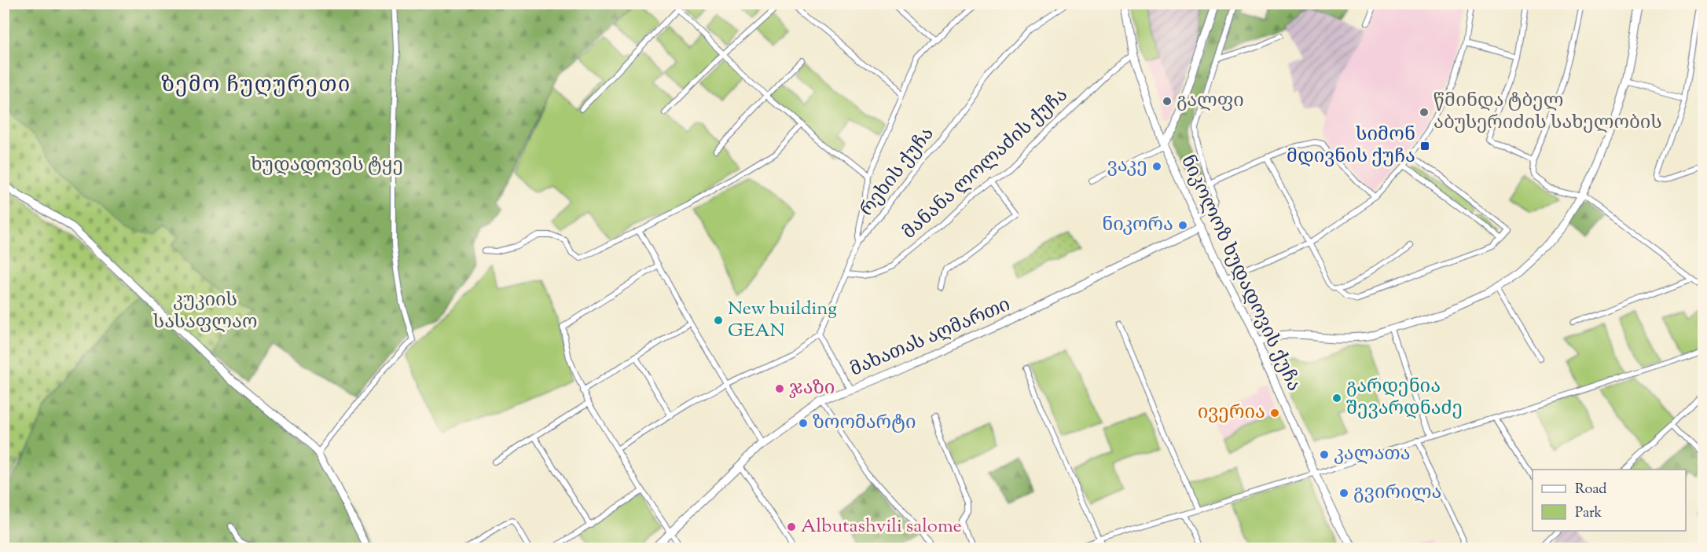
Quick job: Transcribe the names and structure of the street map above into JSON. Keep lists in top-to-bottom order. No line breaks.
{"streets":{"street":["მანანა ლოლაძის ქუჩა","რეხის ქუჩა","ნიკოლოზ ხუდადოვის ქუჩა","მახათას აღმართი"]},"crossings":[["მანანა ლოლაძის ქუჩა","რეხის ქუჩა"],["მანანა ლოლაძის ქუჩა","ნიკოლოზ ხუდადოვის ქუჩა"],["ნიკოლოზ ხუდადოვის ქუჩა","მახათას აღმართი"]],"districts":["ზემო ჩუღურეთი"],"parks":["ხუდადოვის ტყე","კუკიის სასაფლაო"],"places":{"other":["გალფი","წმინდა ტბელ აბუსერიძის სახელობის","ვაკე","ნიკორა","New building GEAN","ჯაზი","გარდენია შევარდნაძე","ივერია","ზოომარტი","კალათა","გვირილა","Albutashvili salome"],"transit":["სიმონ მდივნის ქუჩა"]},"legend":["Road","Park"]}
